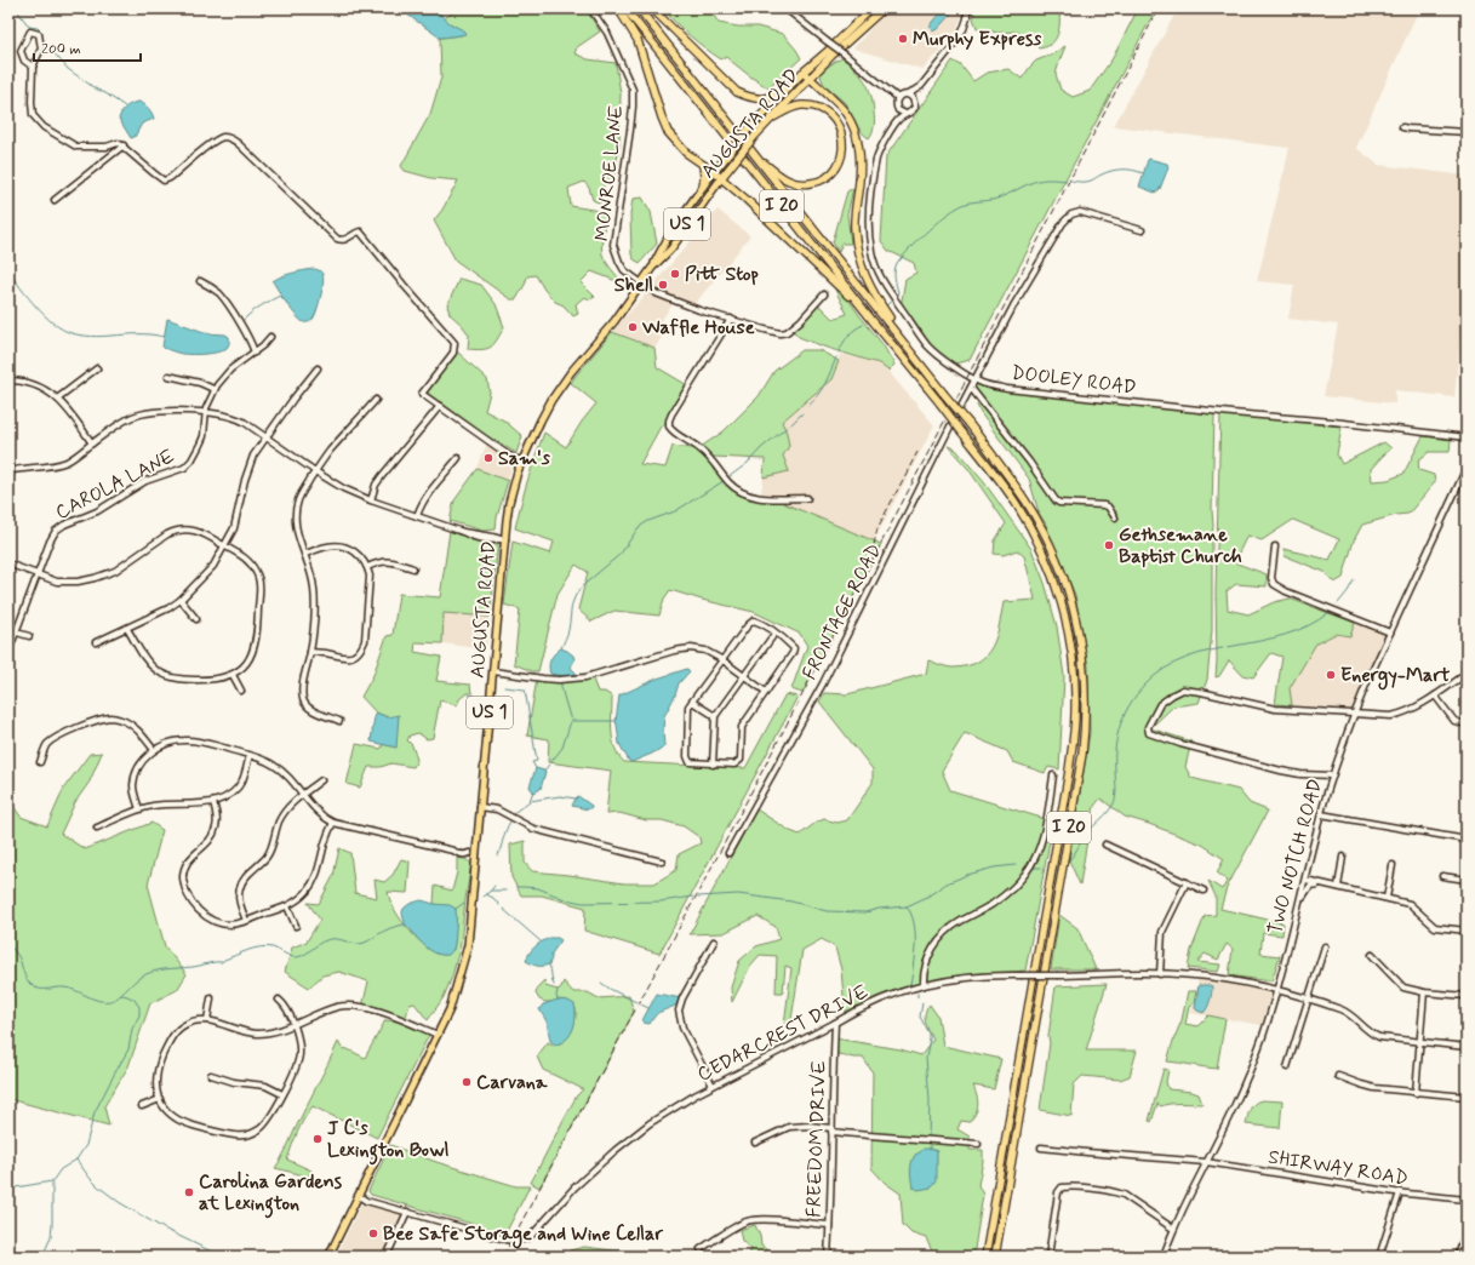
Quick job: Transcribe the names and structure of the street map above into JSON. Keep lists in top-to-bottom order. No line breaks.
{"streets":{"highway":["AUGUSTA ROAD","I 20","US 1"],"street":["MONROE LANE","DOOLEY ROAD","CAROLA LANE","FRONTAGE ROAD","TWO NOTCH ROAD","CEDARCREST DRIVE","FREEDOM DRIVE","SHIRWAY ROAD"]},"crossings":[["AUGUSTA ROAD","MONROE LANE"],["AUGUSTA ROAD","CEDARCREST DRIVE"],["DOOLEY ROAD","FRONTAGE ROAD"],["TWO NOTCH ROAD","CEDARCREST DRIVE"],["TWO NOTCH ROAD","SHIRWAY ROAD"],["CEDARCREST DRIVE","FREEDOM DRIVE"]],"places":["Murphy Express","Pitt Stop","Shell","Waffle House","Sam's","Gethsemane Baptist Church","Energy-Mart","Carvana","J C's Lexington Bowl","Carolina Gardens at Lexington","Bee Safe Storage and Wine Cellar"],"scale_bar":"200 m"}
